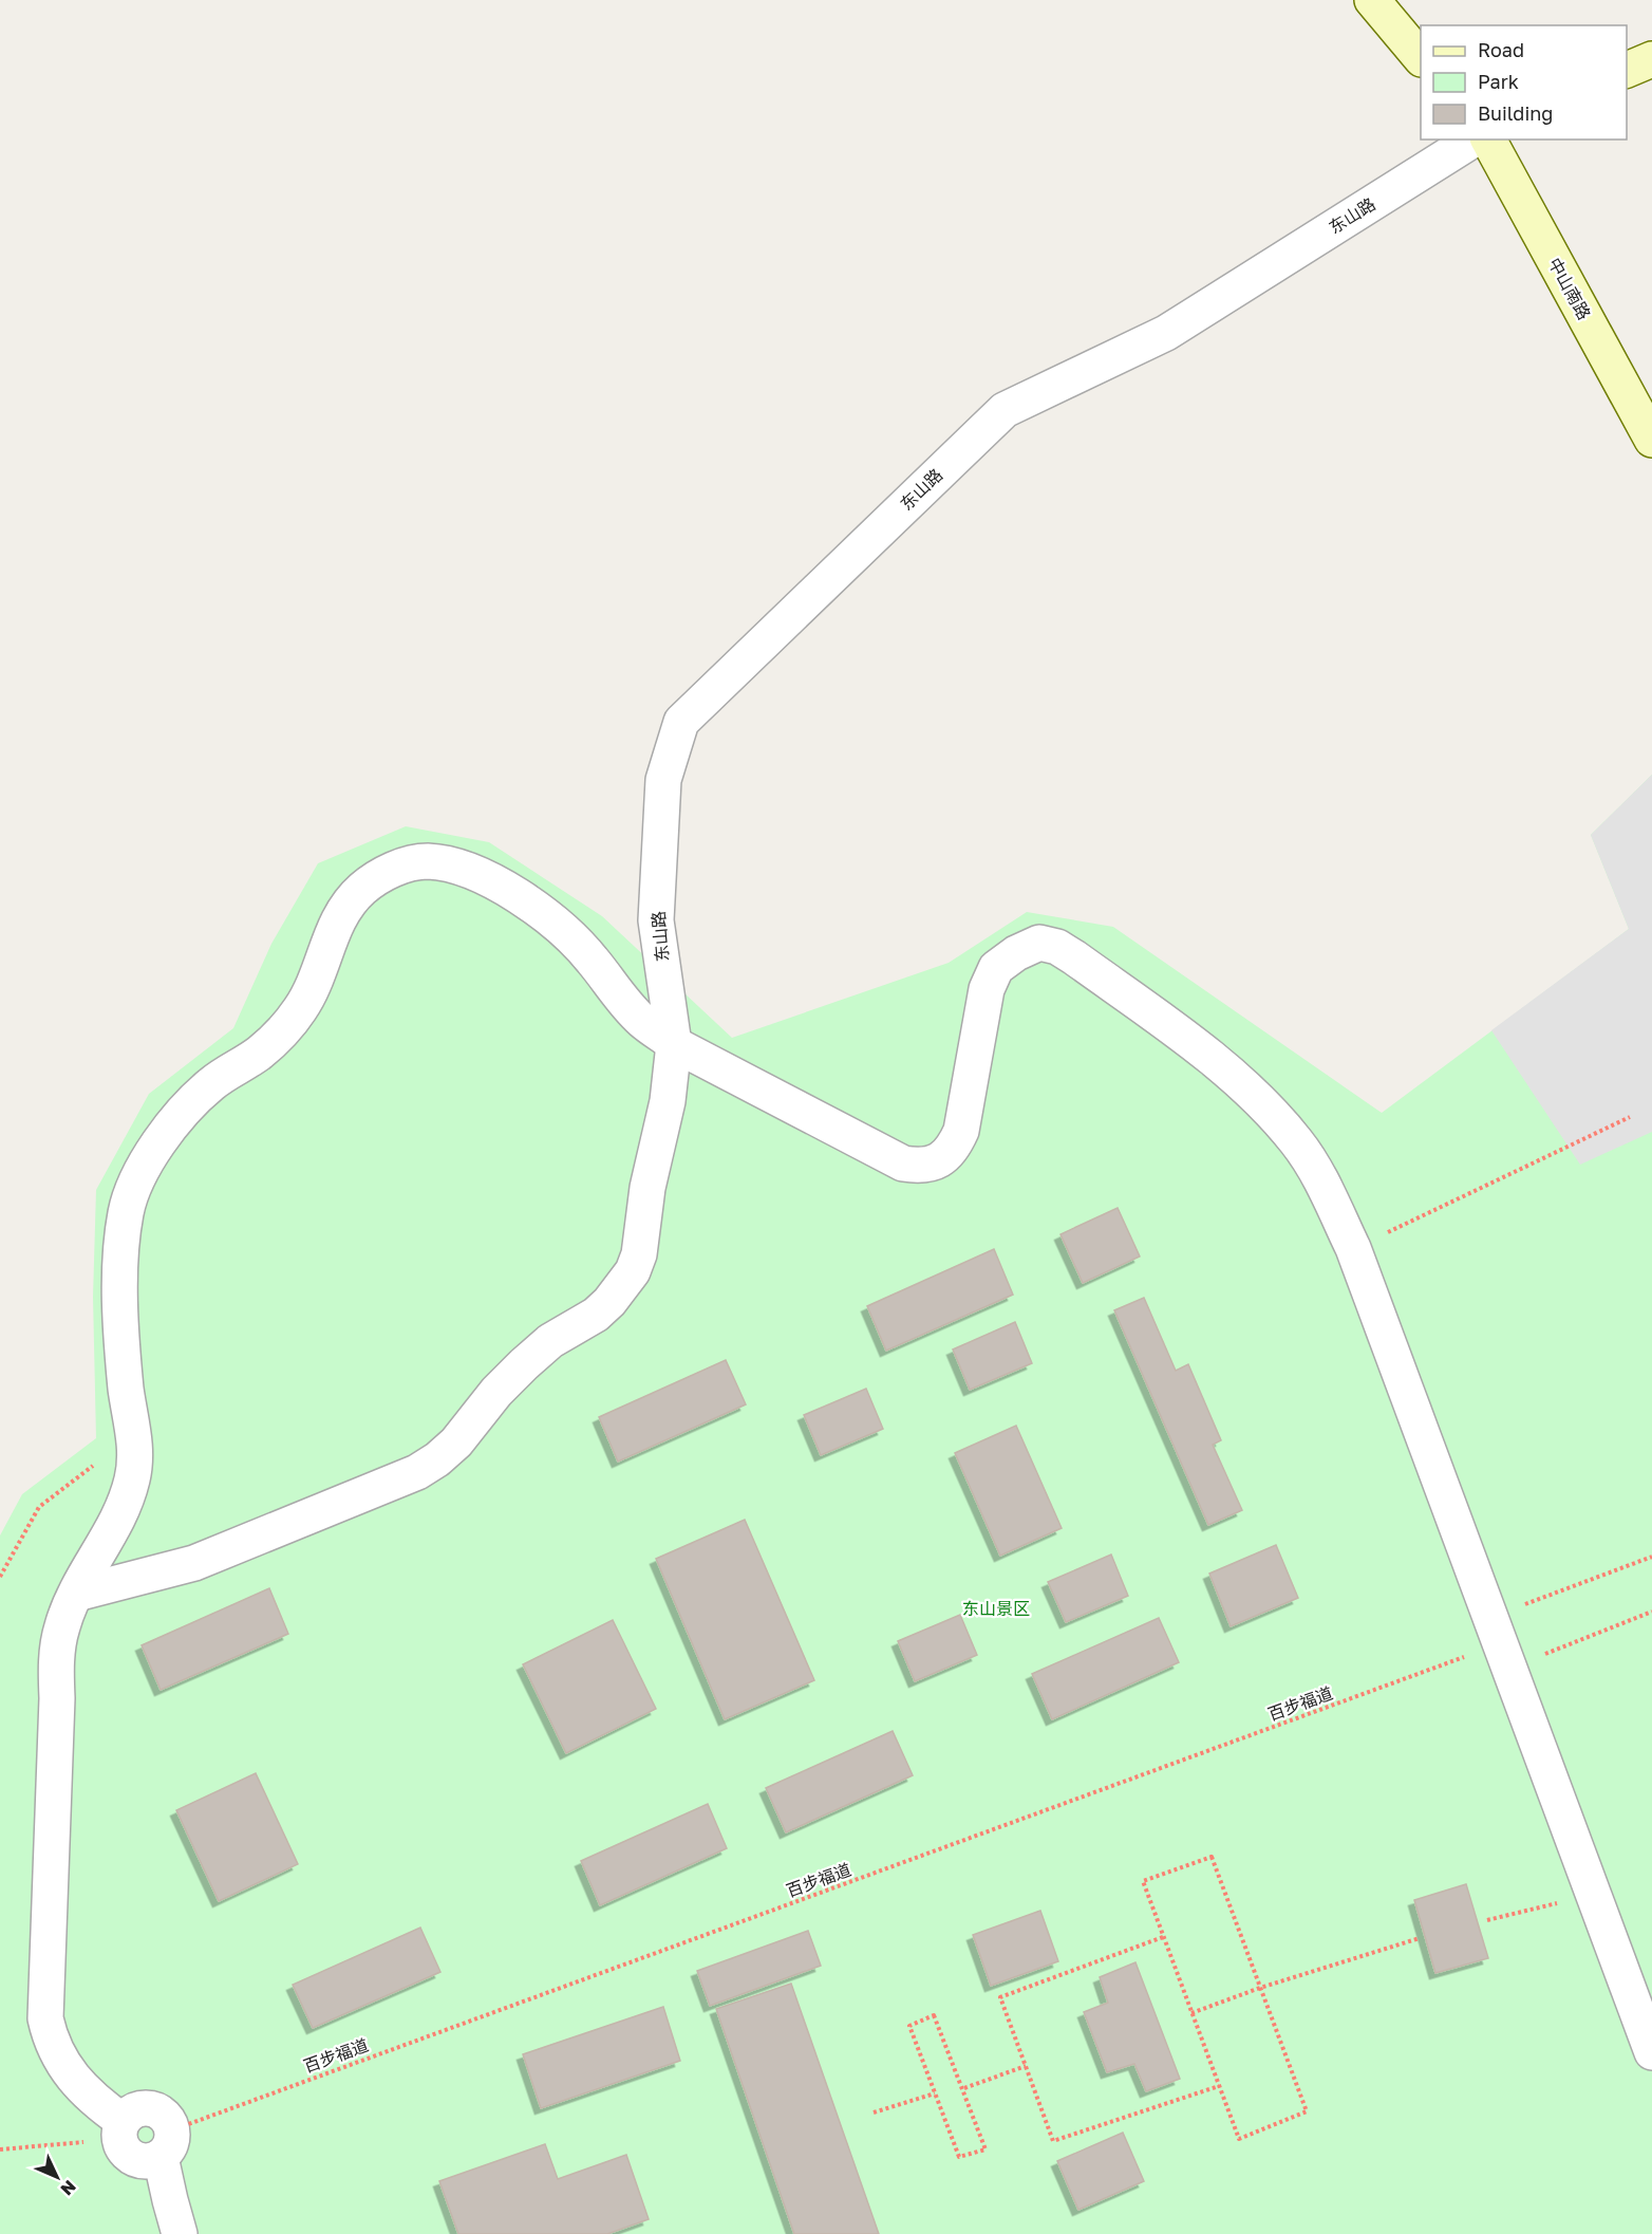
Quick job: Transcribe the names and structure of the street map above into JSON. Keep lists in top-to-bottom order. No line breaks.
{"streets":{"main road":["中山南路"],"street":["东山路"],"path":["百步福道"]},"parks":["东山景区"],"legend":["Road","Park","Building"],"north":"bottom right"}
